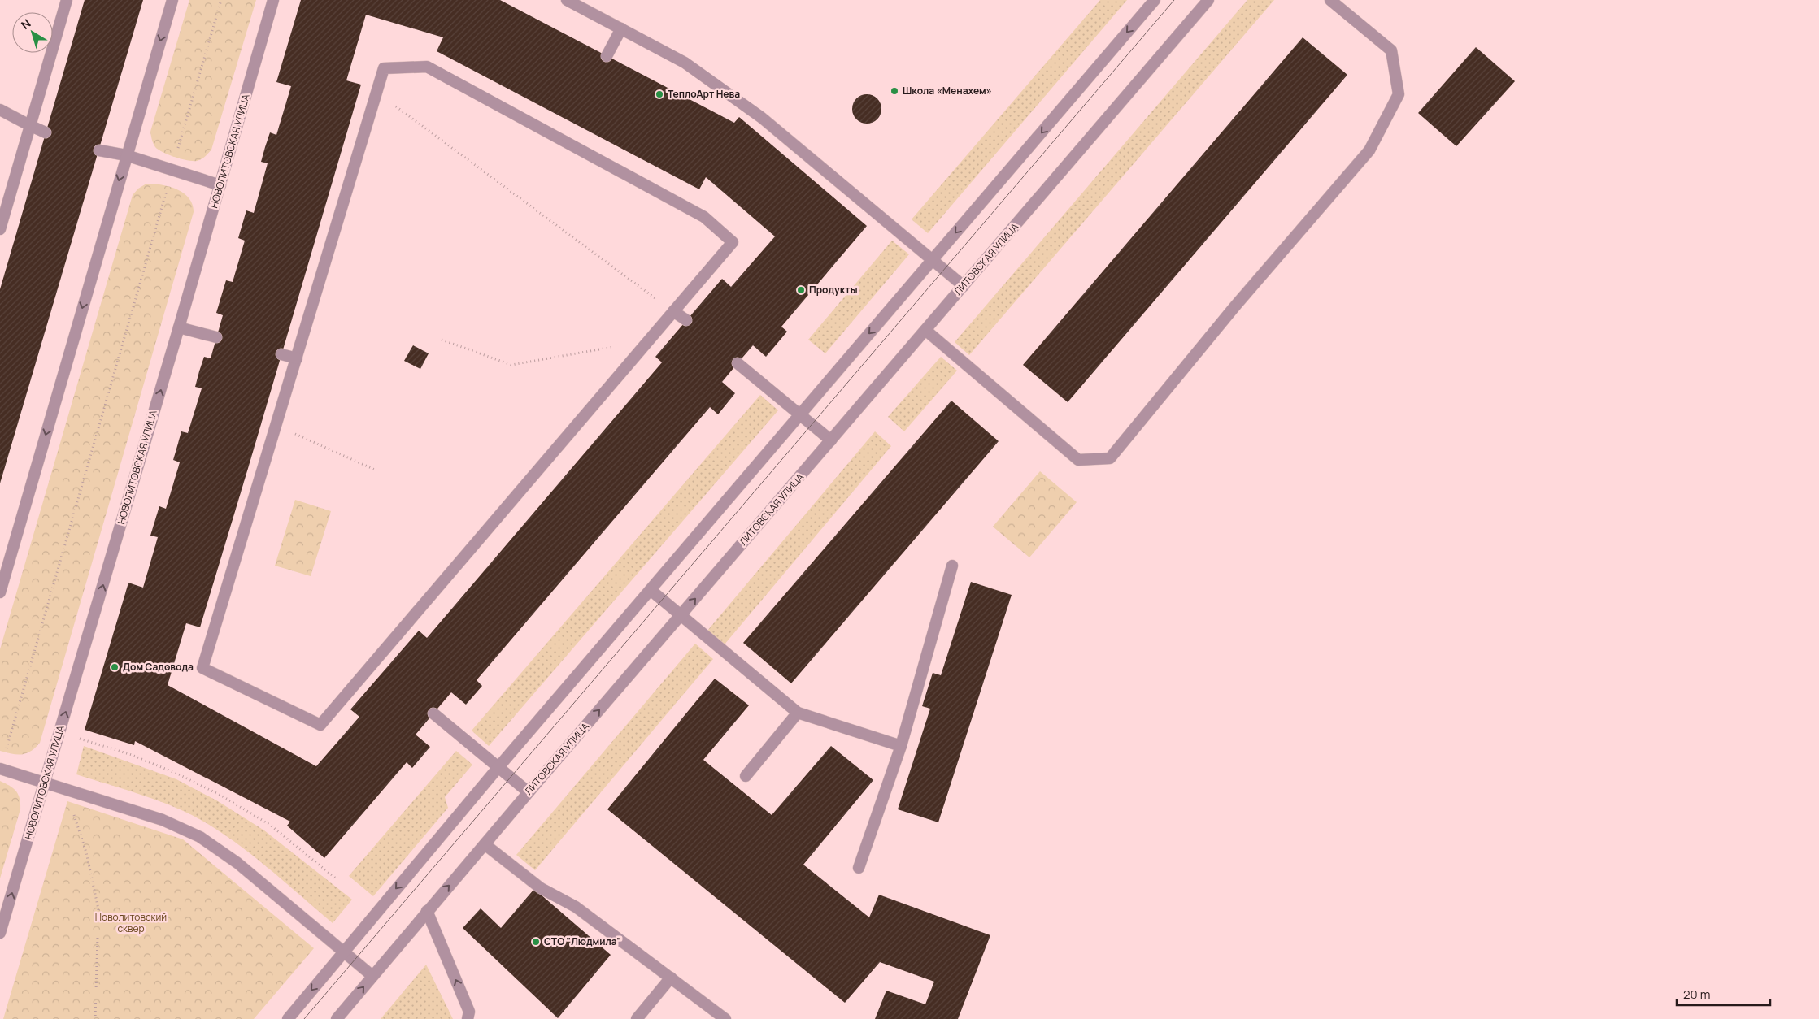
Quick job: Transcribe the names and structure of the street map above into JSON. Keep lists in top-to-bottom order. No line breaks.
{"streets":{"street":["НОВОЛИТОВСКАЯ УЛИЦА","ЛИТОВСКАЯ УЛИЦА"]},"parks":["Новолитовский сквер"],"places":["Школа «Менахем»","ТеплоАрт Нева","Продукты","Дом Садовода","СТО \"Людмила\""],"scale_bar":"20 m","north":"top left"}
